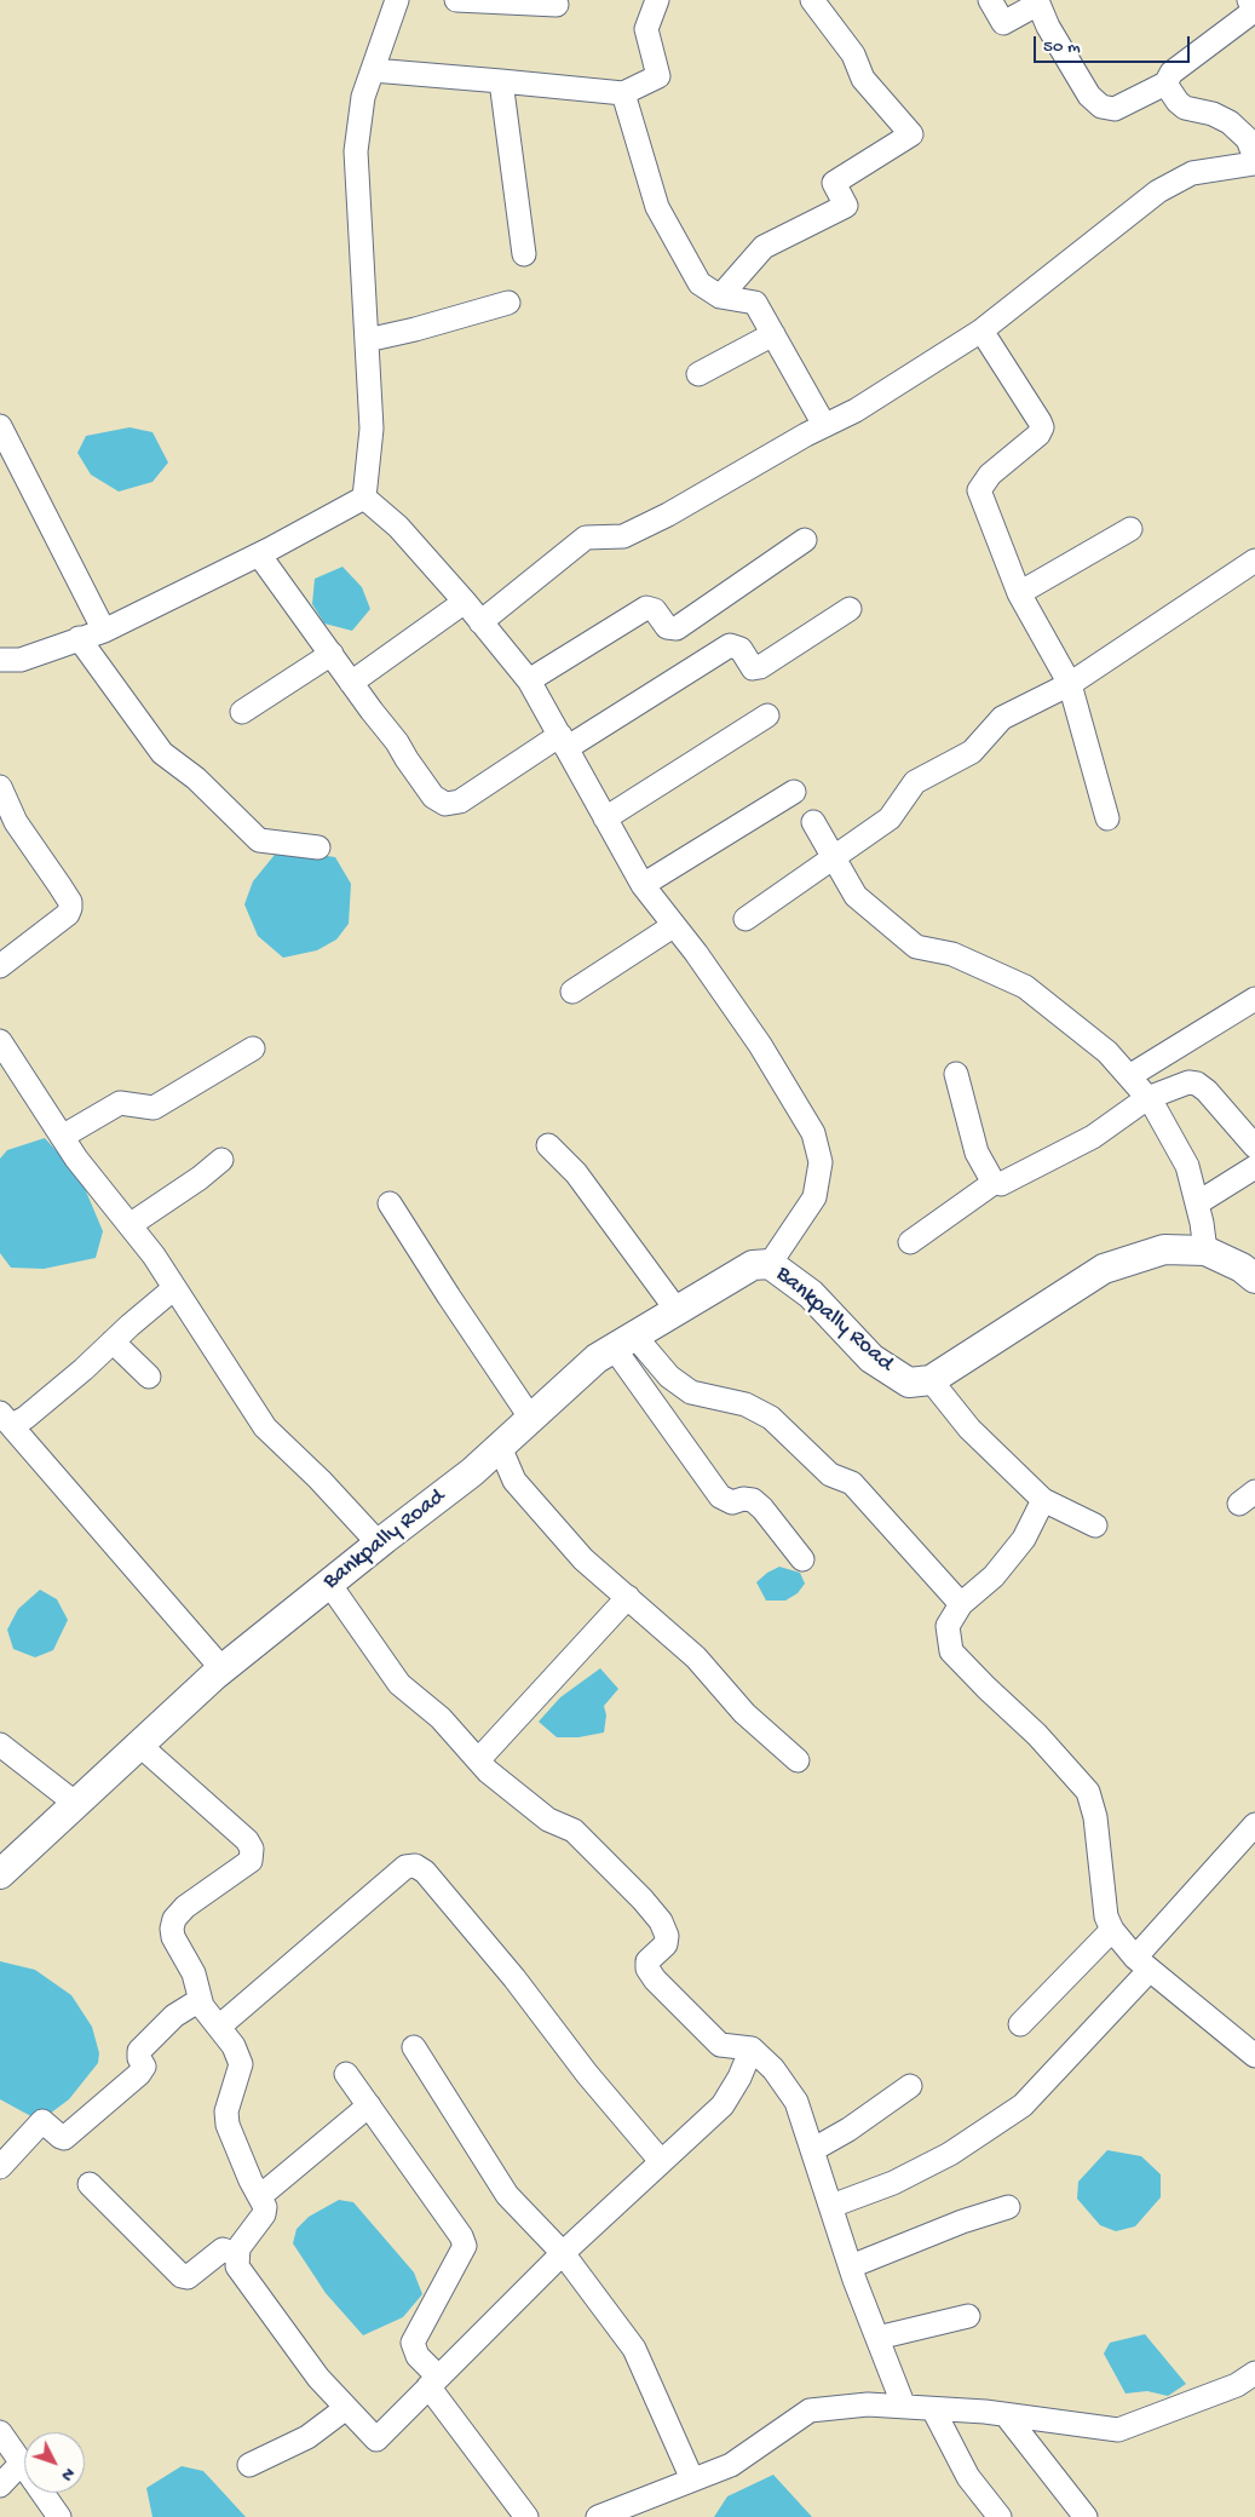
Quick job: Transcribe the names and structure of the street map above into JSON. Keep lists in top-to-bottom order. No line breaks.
{"streets":{"street":["Bankpally Road"]},"scale_bar":"50 m","north":"bottom right"}
